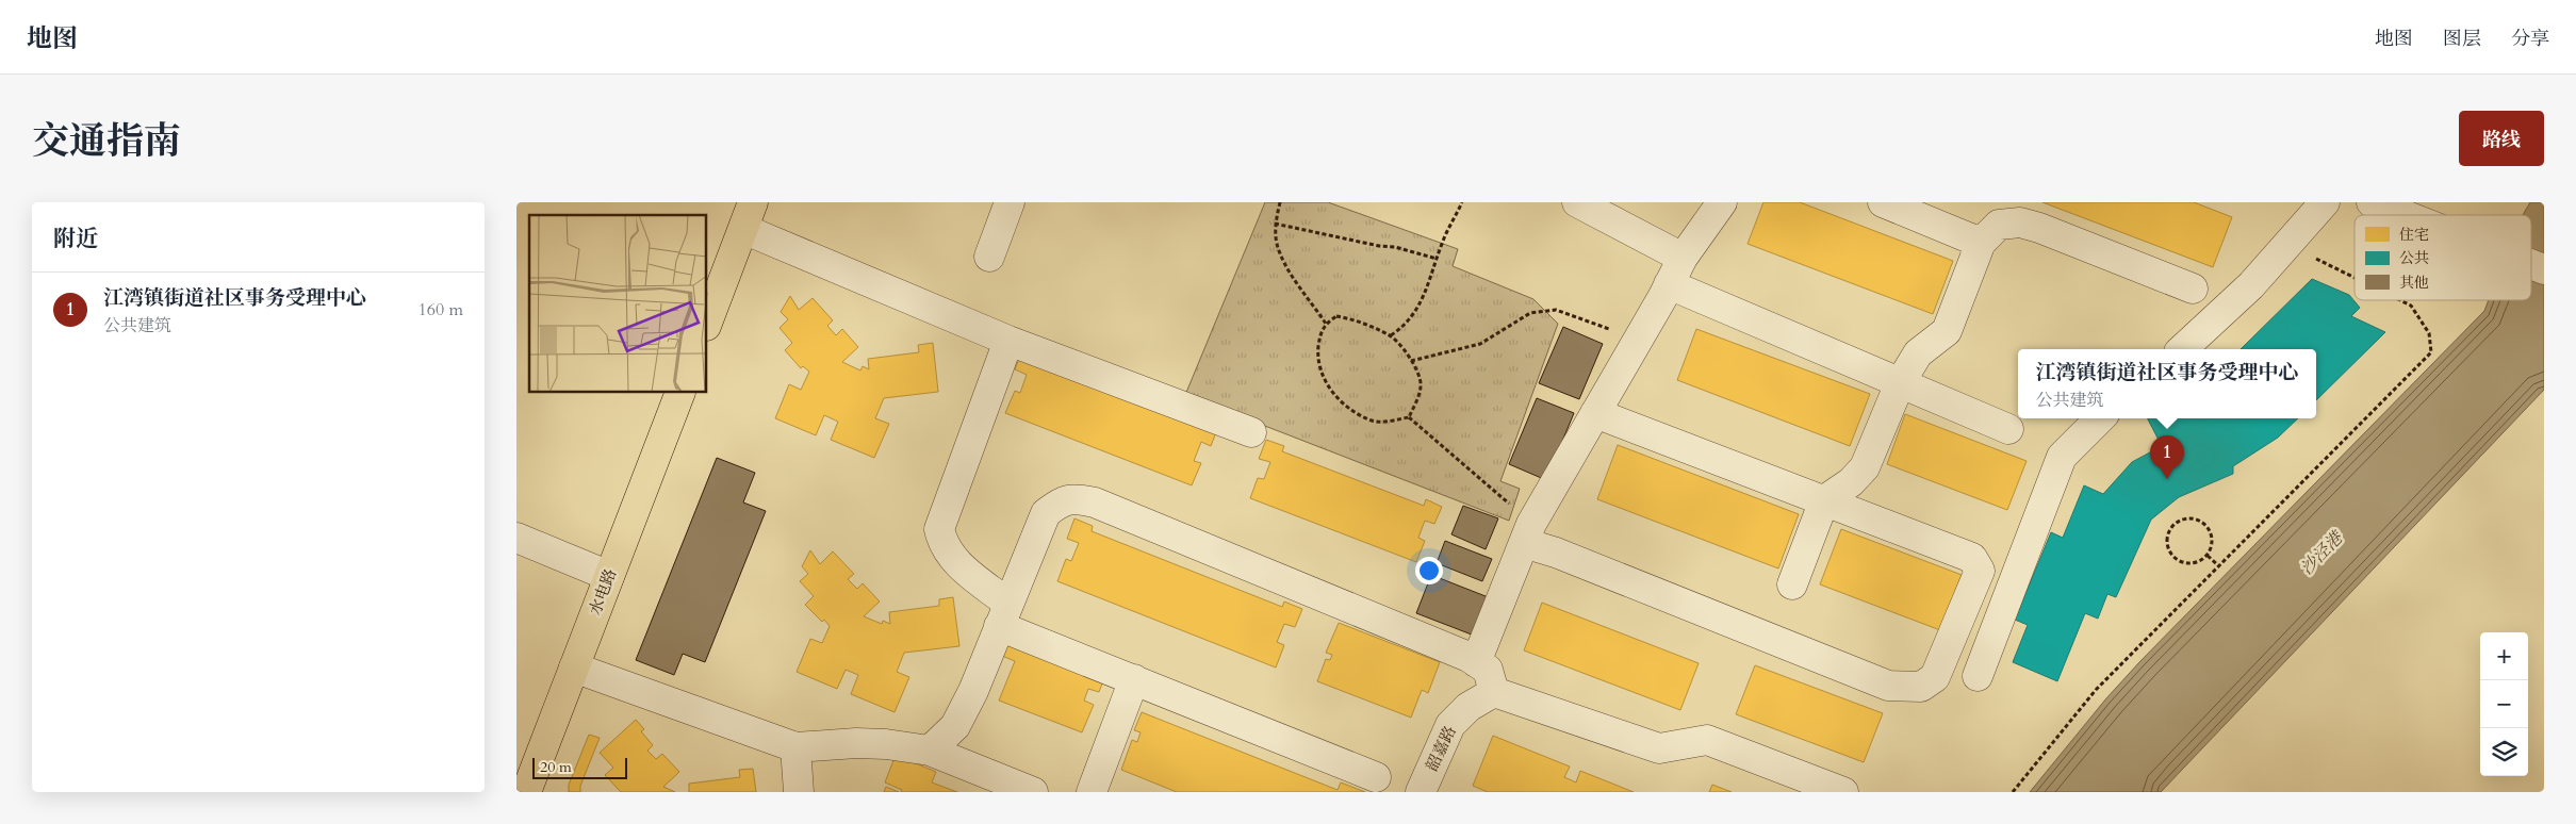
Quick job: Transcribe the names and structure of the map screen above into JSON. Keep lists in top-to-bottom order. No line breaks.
{"streets":{"main road":["水电路"],"street":["韶嘉路"]},"water":["沙泾港"],"legend":["住宅","公共","其他"],"scale_bar":"20 m","page":{"header":"地图","nav":["地图","图层","分享"],"title":"交通指南","buttons":"路线","heading":"附近","list":[{"mark":"1","name":"江湾镇街道社区事务受理中心","note":"公共建筑","value":"160 m"}],"popup":["江湾镇街道社区事务受理中心","公共建筑"],"pins":"1","map_buttons":["+","−"],"scale":"20 m"}}
